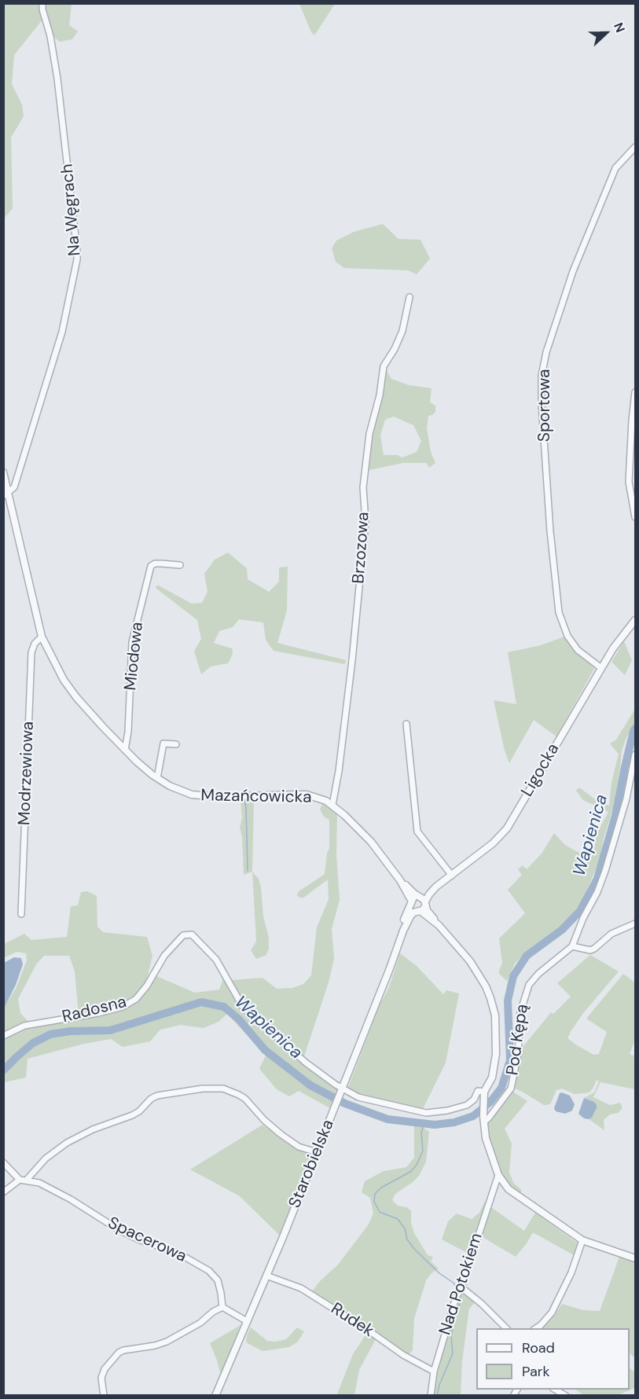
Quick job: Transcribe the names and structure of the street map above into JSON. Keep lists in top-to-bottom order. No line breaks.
{"streets":{"street":["Na Węgrach","Sportowa","Brzozowa","Miodowa","Ligocka","Modrzewiowa","Mazańcowicka","Radosna","Pod Kępą","Starobielska","Spacerowa","Nad Potokiem","Rudek"]},"crossings":[["Na Węgrach","Mazańcowicka"],["Sportowa","Ligocka"],["Brzozowa","Mazańcowicka"],["Miodowa","Mazańcowicka"],["Ligocka","Mazańcowicka"],["Ligocka","Starobielska"],["Modrzewiowa","Mazańcowicka"],["Radosna","Starobielska"],["Starobielska","Rudek"],["Nad Potokiem","Rudek"]],"water":["Wapienica"],"legend":["Road","Park"],"north":"right"}
